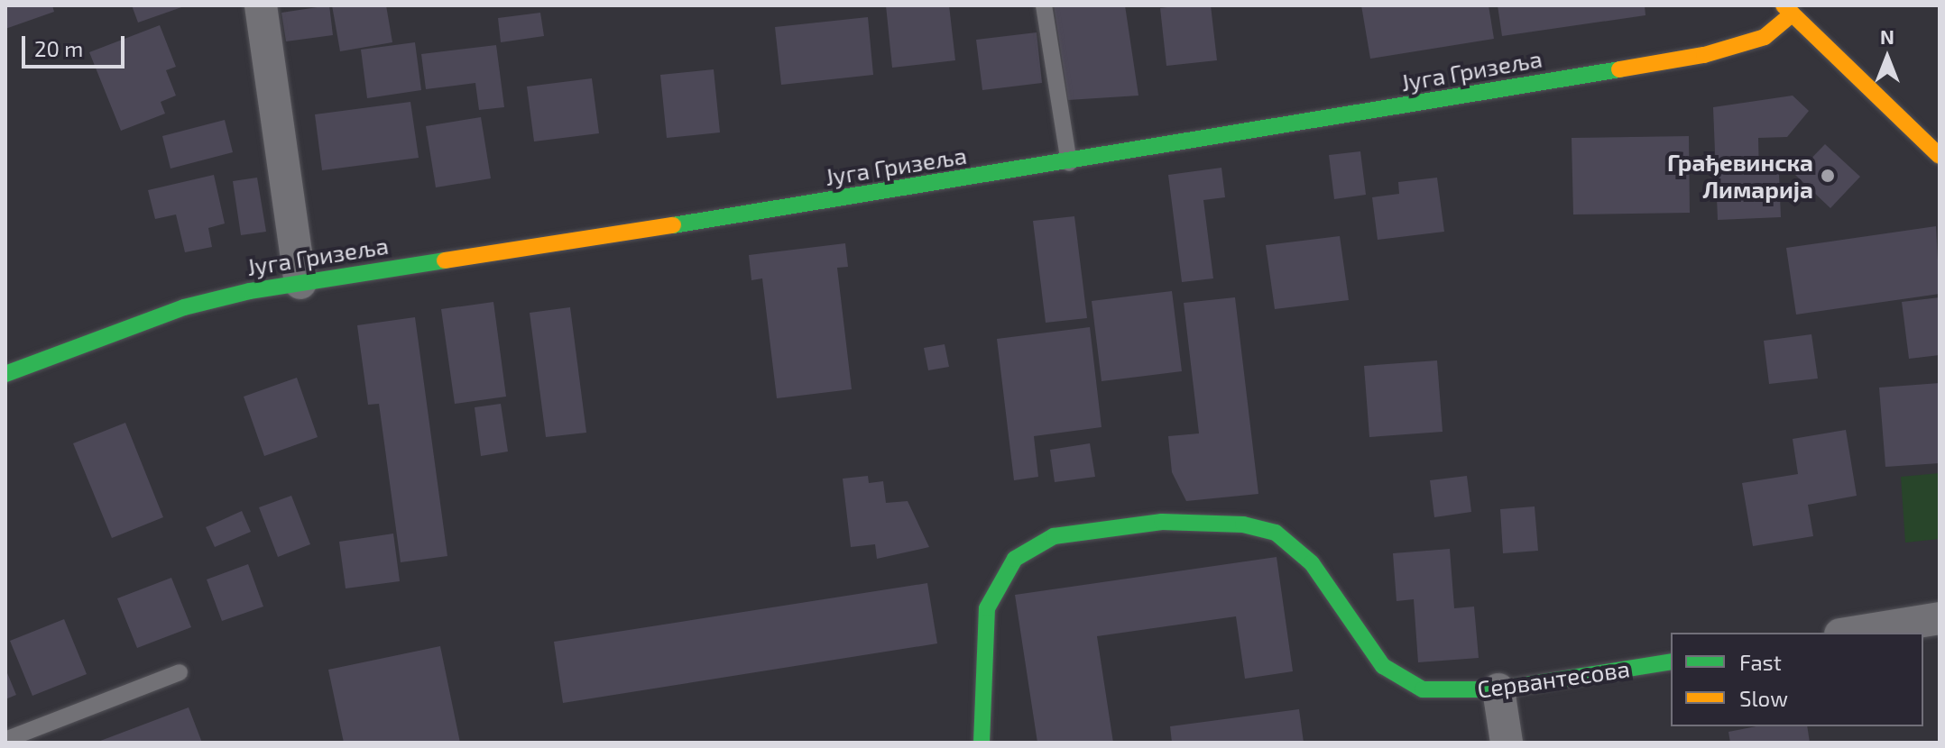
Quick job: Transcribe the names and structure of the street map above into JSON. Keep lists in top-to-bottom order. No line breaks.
{"streets":{"street":["Југа Гризеља","Сервантесова"]},"places":["Грађевинска Лимарија"],"legend":["Fast","Slow"],"scale_bar":"20 m","north":"top"}
